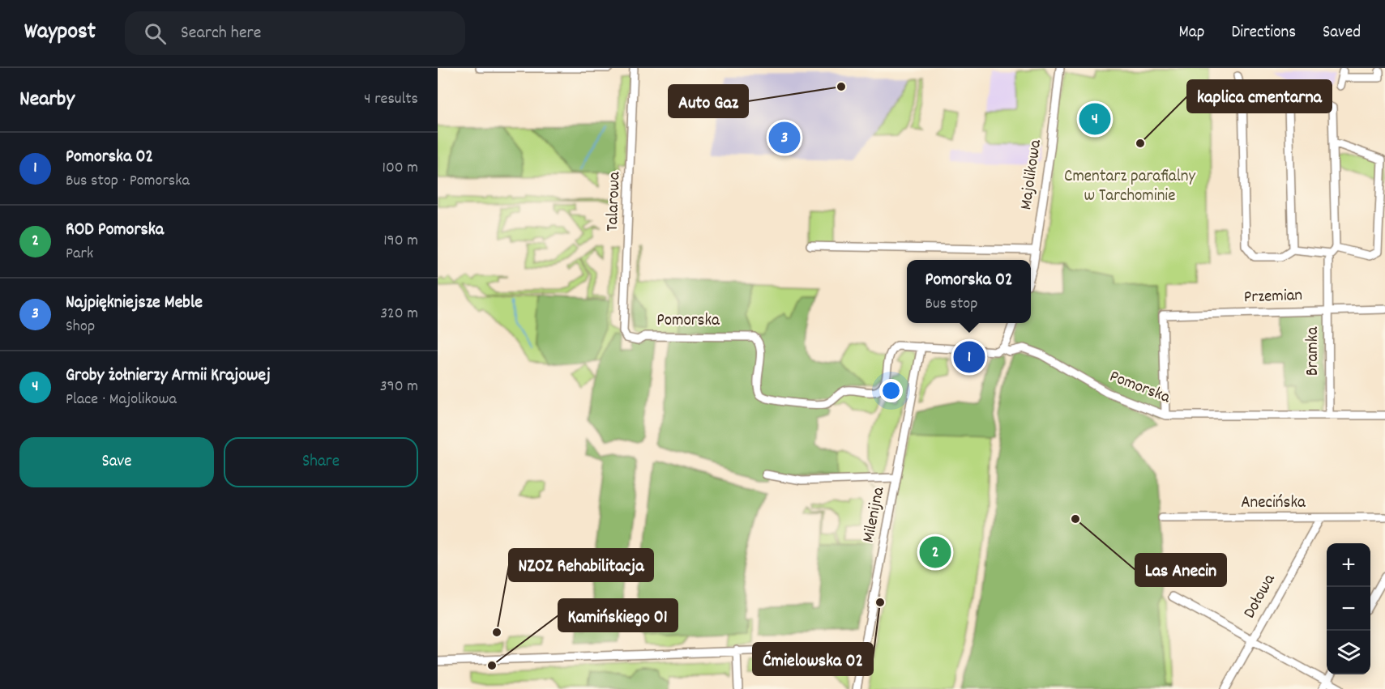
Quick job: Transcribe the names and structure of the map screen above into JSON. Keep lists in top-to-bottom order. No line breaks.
{"streets":{"street":["Majolikowa","Talarowa","Przemian","Pomorska","Bramka","Anecińska","Milenijna","Dołowa"]},"crossings":[["Talarowa","Pomorska"],["Przemian","Pomorska"],["Przemian","Bramka"],["Pomorska","Bramka"],["Pomorska","Milenijna"],["Anecińska","Dołowa"]],"parks":["Cmentarz parafialny w Tarchominie"],"places":["Auto Gaz","kaplica cmentarna","Las Anecin","Ćmielowska 02","NZOZ Rehabilitacja","Kamińskiego 01"],"page":{"header":"Waypost","search":"Search here","nav":["Map","Directions","Saved"],"heading":["Nearby","4 results"],"pins":["4","3","1","2"],"list":[{"mark":"1","name":"Pomorska 02","note":"Bus stop · Pomorska","value":"100 m"},{"mark":"2","name":"ROD Pomorska","note":"Park","value":"190 m"},{"mark":"3","name":"Najpiękniejsze Meble","note":"Shop","value":"320 m"},{"mark":"4","name":"Groby żołnierzy Armii Krajowej","note":"Place · Majolikowa","value":"390 m"}],"popup":["Pomorska 02","Bus stop"],"buttons":["Save","Share"],"map_buttons":["+","−"]}}
